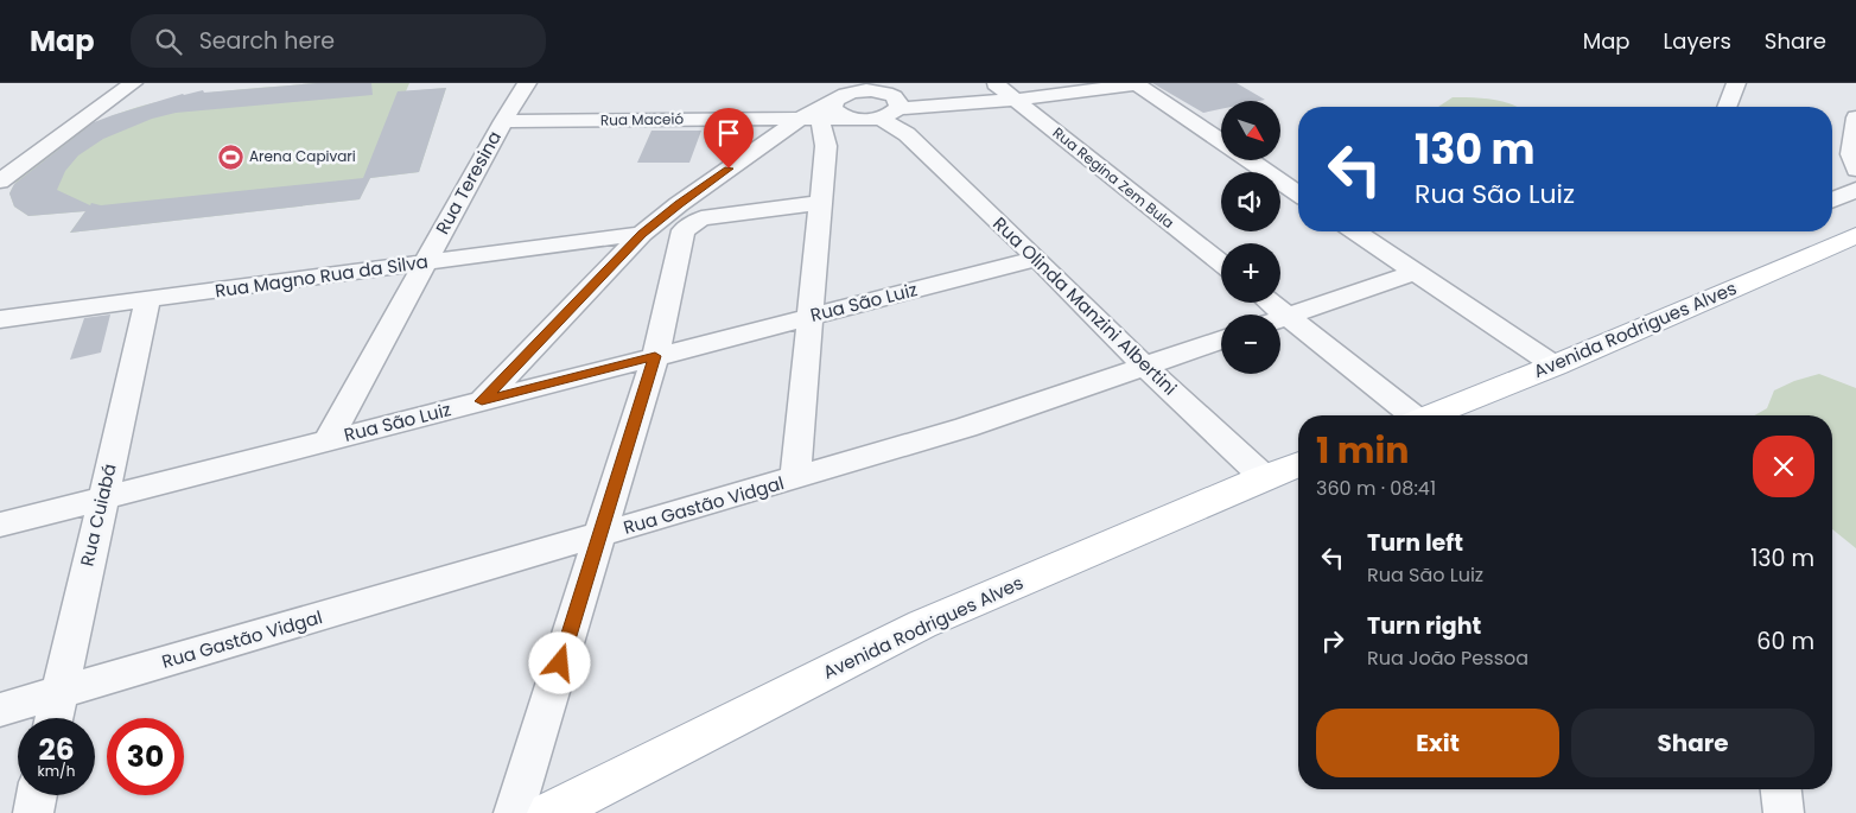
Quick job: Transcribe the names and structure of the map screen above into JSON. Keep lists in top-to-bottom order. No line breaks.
{"streets":{"main road":["Avenida Rodrigues Alves"],"street":["Rua Maceió","Rua Regina Zem Bula","Rua Teresina","Rua Magno Rua da Silva","Rua São Luiz","Rua Olinda Manzini Albertini","Rua Gastão Vidgal","Rua Cuiabá"]},"crossings":[["Rua Maceió","Rua Teresina"],["Rua Teresina","Rua Magno Rua da Silva"],["Rua Teresina","Rua São Luiz"],["Rua Magno Rua da Silva","Rua Cuiabá"],["Rua São Luiz","Rua Olinda Manzini Albertini"],["Rua São Luiz","Rua Cuiabá"],["Rua Olinda Manzini Albertini","Avenida Rodrigues Alves"],["Rua Olinda Manzini Albertini","Rua Gastão Vidgal"],["Rua Gastão Vidgal","Rua Cuiabá"]],"places":{"sports":["Arena Capivari"]},"north":"bottom right","page":{"header":"Map","search":"Search here","nav":["Map","Layers","Share"],"map_buttons":["+","−"],"turn":["130 m","Rua São Luiz"],"heading":["1 min","360 m · 08:41"],"list":[{"name":"Turn left","note":"Rua São Luiz","value":"130 m"},{"name":"Turn right","note":"Rua João Pessoa","value":"60 m"}],"buttons":["Exit","Share"],"speed":"26 km/h","limit":"30"}}
